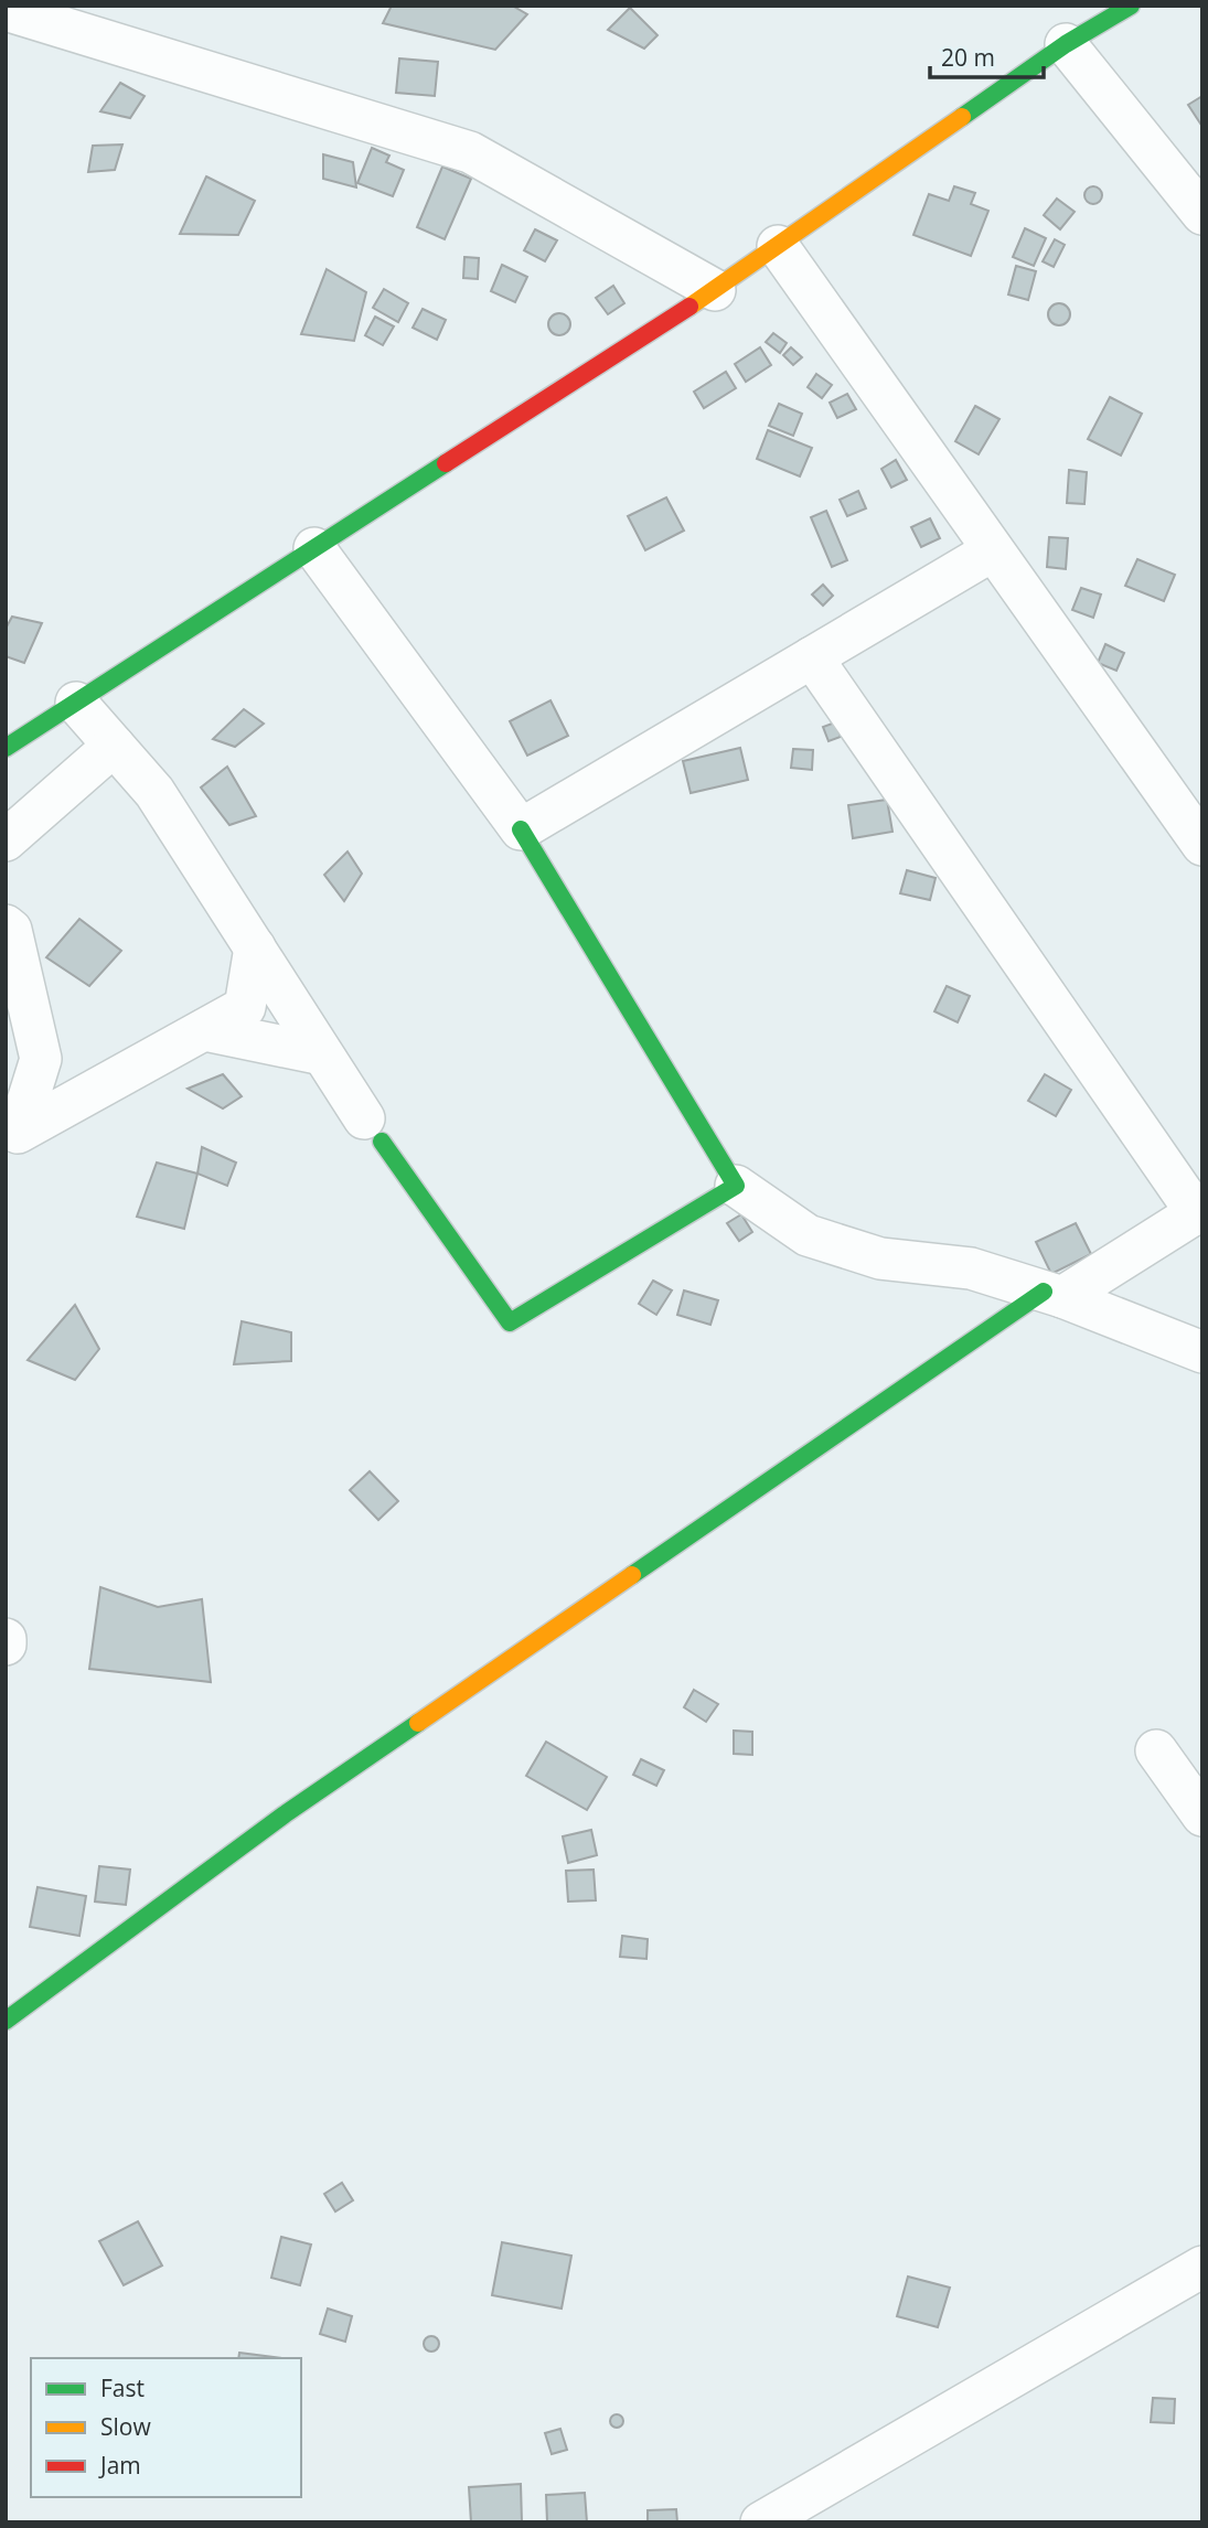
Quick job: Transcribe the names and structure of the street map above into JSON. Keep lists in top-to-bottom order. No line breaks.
{"legend":["Fast","Slow","Jam"],"scale_bar":"20 m"}
